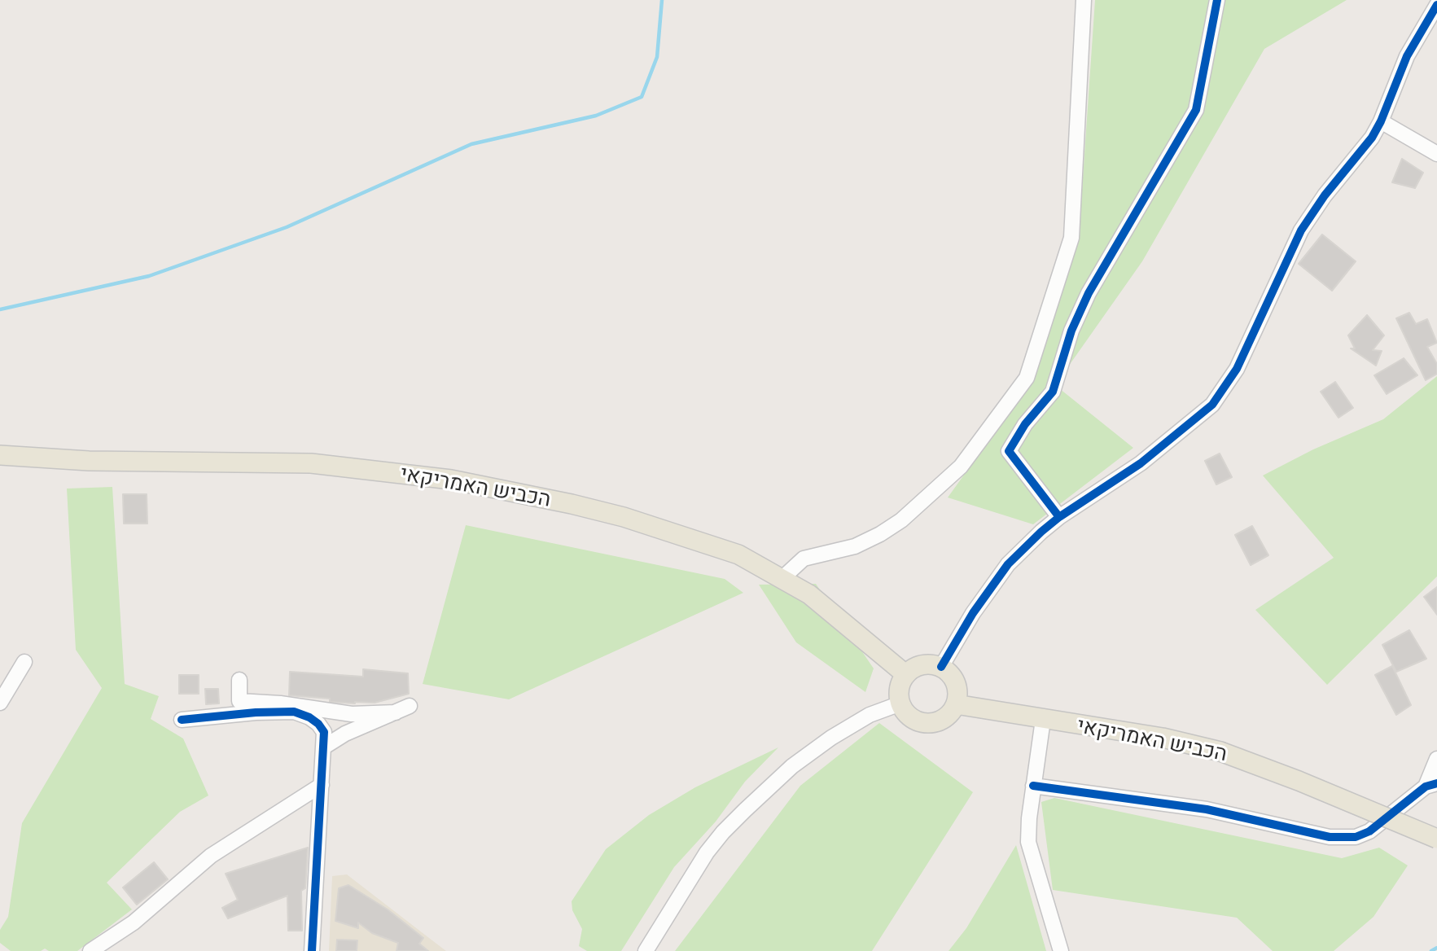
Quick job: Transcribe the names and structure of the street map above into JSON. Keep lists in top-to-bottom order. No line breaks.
{"streets":{"main road":["הכביש האמריקאי"]}}
